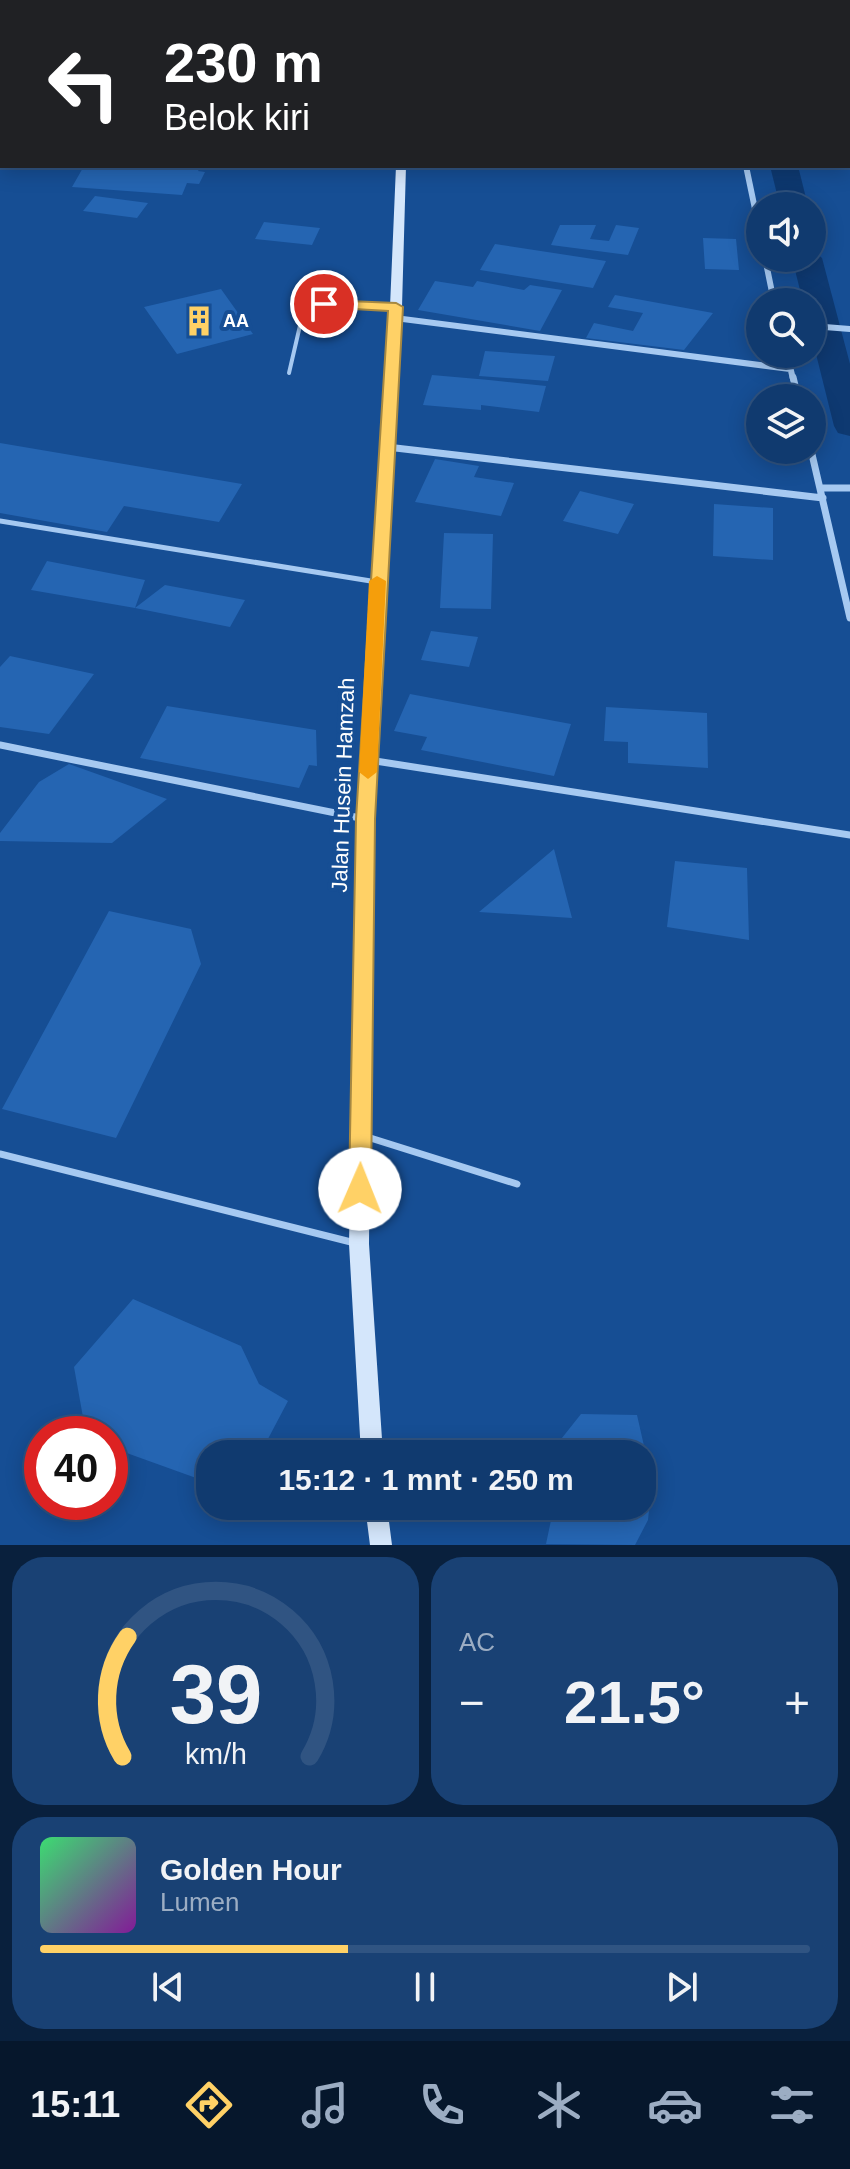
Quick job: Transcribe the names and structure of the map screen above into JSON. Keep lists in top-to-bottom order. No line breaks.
{"streets":{"street":["Jalan Husein Hamzah"]},"places":{"building":["AA"]},"page":{"turn":["230 m","Belok kiri"],"limit":"40","trip":"15:12 · 1 mnt · 250 m","tile":"AC","heat":["−","21.5°","+"],"song":["Golden Hour","Lumen"],"tabs":"15:11","gauge":["39","km/h"]}}
